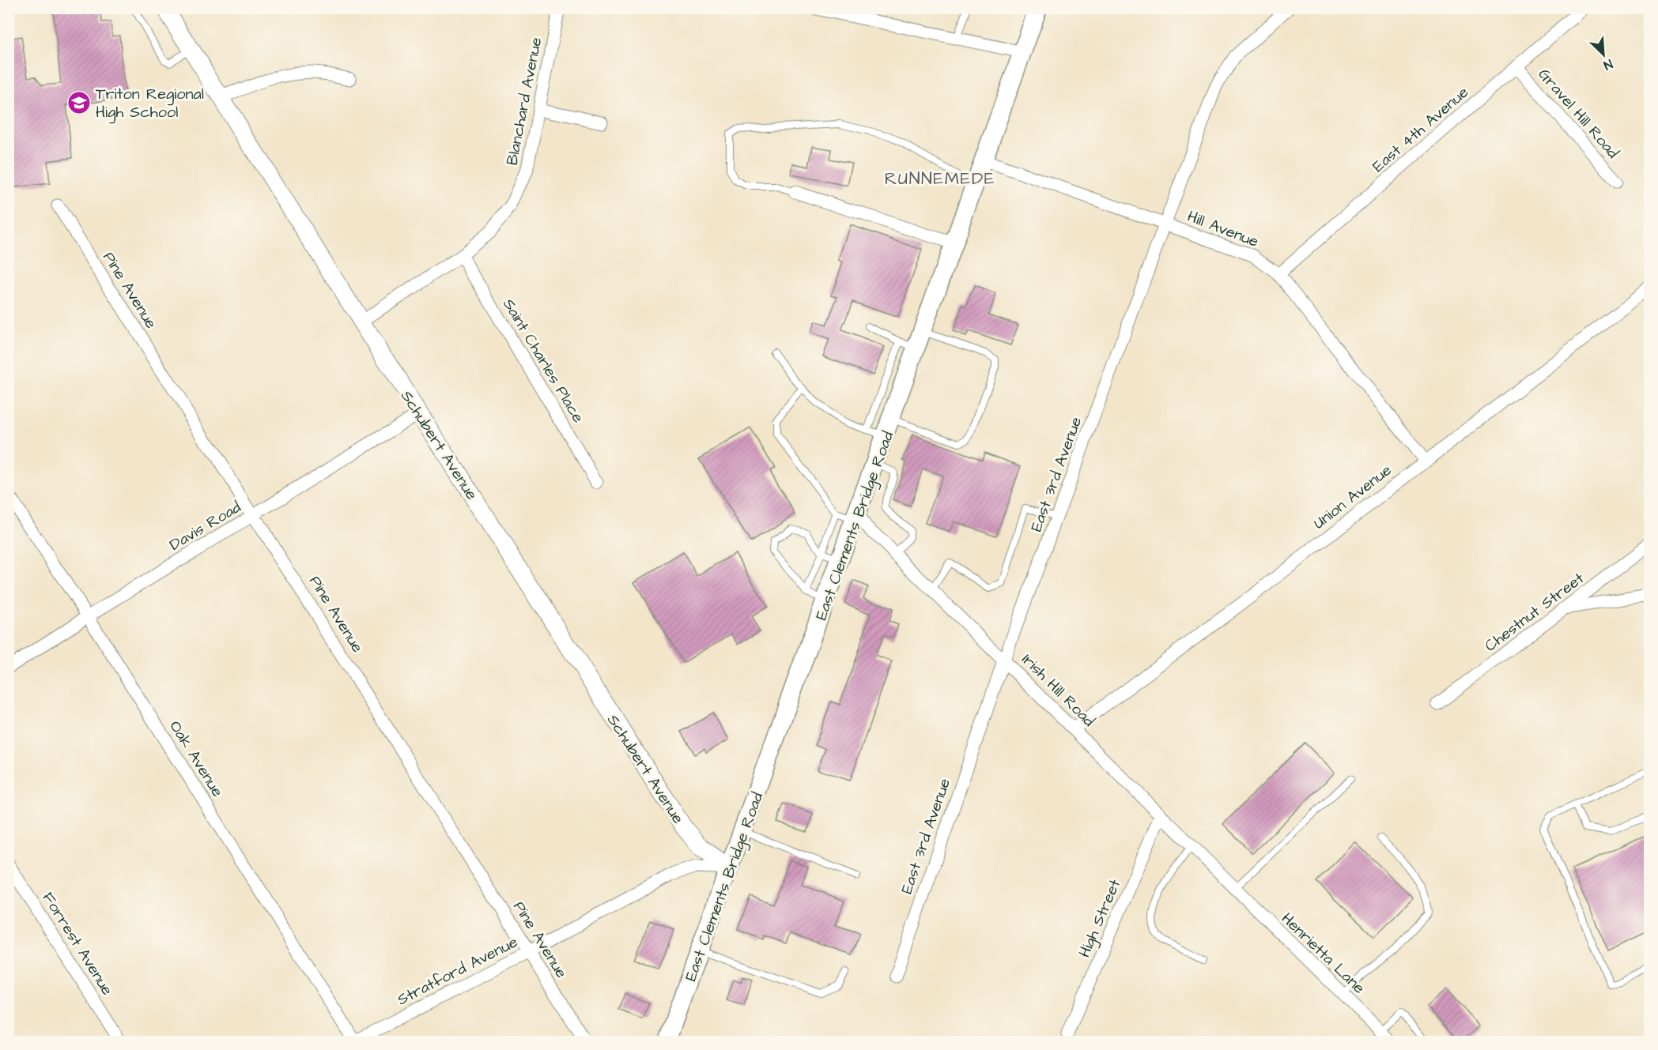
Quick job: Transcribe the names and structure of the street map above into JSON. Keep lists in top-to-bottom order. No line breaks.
{"streets":{"main road":["East Clements Bridge Road"],"street":["Blanchard Avenue","Gravel Hill Road","East 4th Avenue","Hill Avenue","Pine Avenue","Saint Charles Place","Schubert Avenue","East 3rd Avenue","Union Avenue","Davis Road","Chestnut Street","Irish Hill Road","Oak Avenue","High Street","Forrest Avenue","Henrietta Lane","Stratford Avenue"]},"crossings":[["Blanchard Avenue","Saint Charles Place"],["Blanchard Avenue","Schubert Avenue"],["Gravel Hill Road","East 4th Avenue"],["East 4th Avenue","Hill Avenue"],["Hill Avenue","East 3rd Avenue"],["Hill Avenue","Union Avenue"],["Hill Avenue","East Clements Bridge Road"],["Pine Avenue","Davis Road"],["Pine Avenue","Stratford Avenue"],["Schubert Avenue","Davis Road"],["Schubert Avenue","East Clements Bridge Road"],["Schubert Avenue","Stratford Avenue"],["East 3rd Avenue","Irish Hill Road"],["Union Avenue","Irish Hill Road"],["Davis Road","Oak Avenue"],["East Clements Bridge Road","Irish Hill Road"],["East Clements Bridge Road","Stratford Avenue"],["Irish Hill Road","High Street"],["Irish Hill Road","Henrietta Lane"],["Oak Avenue","Stratford Avenue"]],"districts":["RUNNEMEDE"],"places":{"school or university":["Triton Regional High School"]},"north":"bottom right"}
